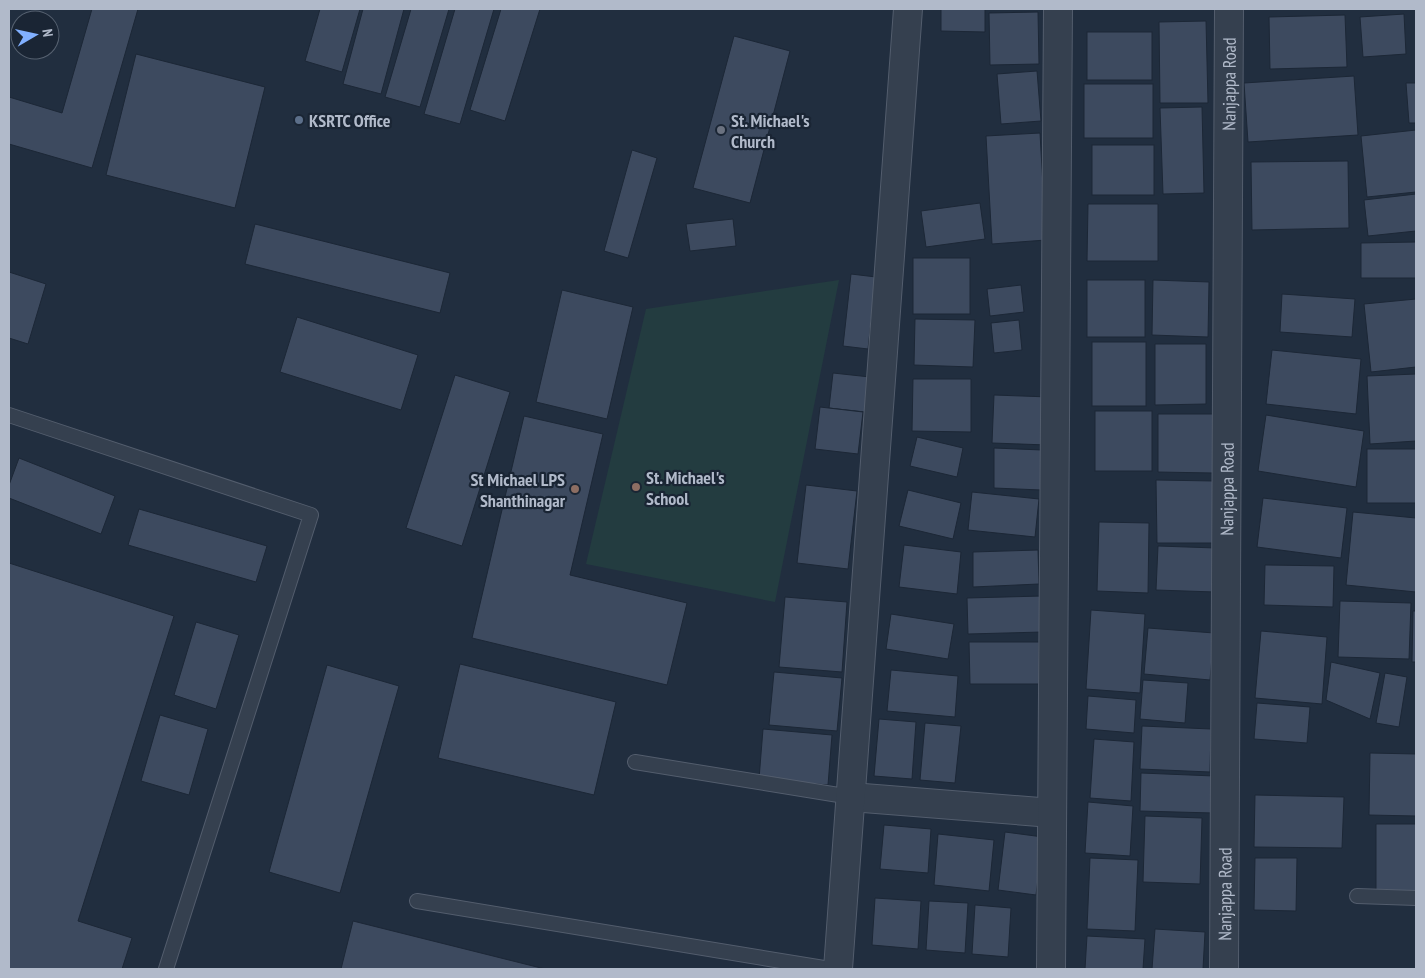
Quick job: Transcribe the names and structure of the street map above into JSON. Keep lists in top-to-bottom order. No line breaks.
{"streets":{"street":["Nanjappa Road"]},"places":["KSRTC Office","St. Michael's Church","St. Michael's School","St Michael LPS Shanthinagar"],"north":"right"}
